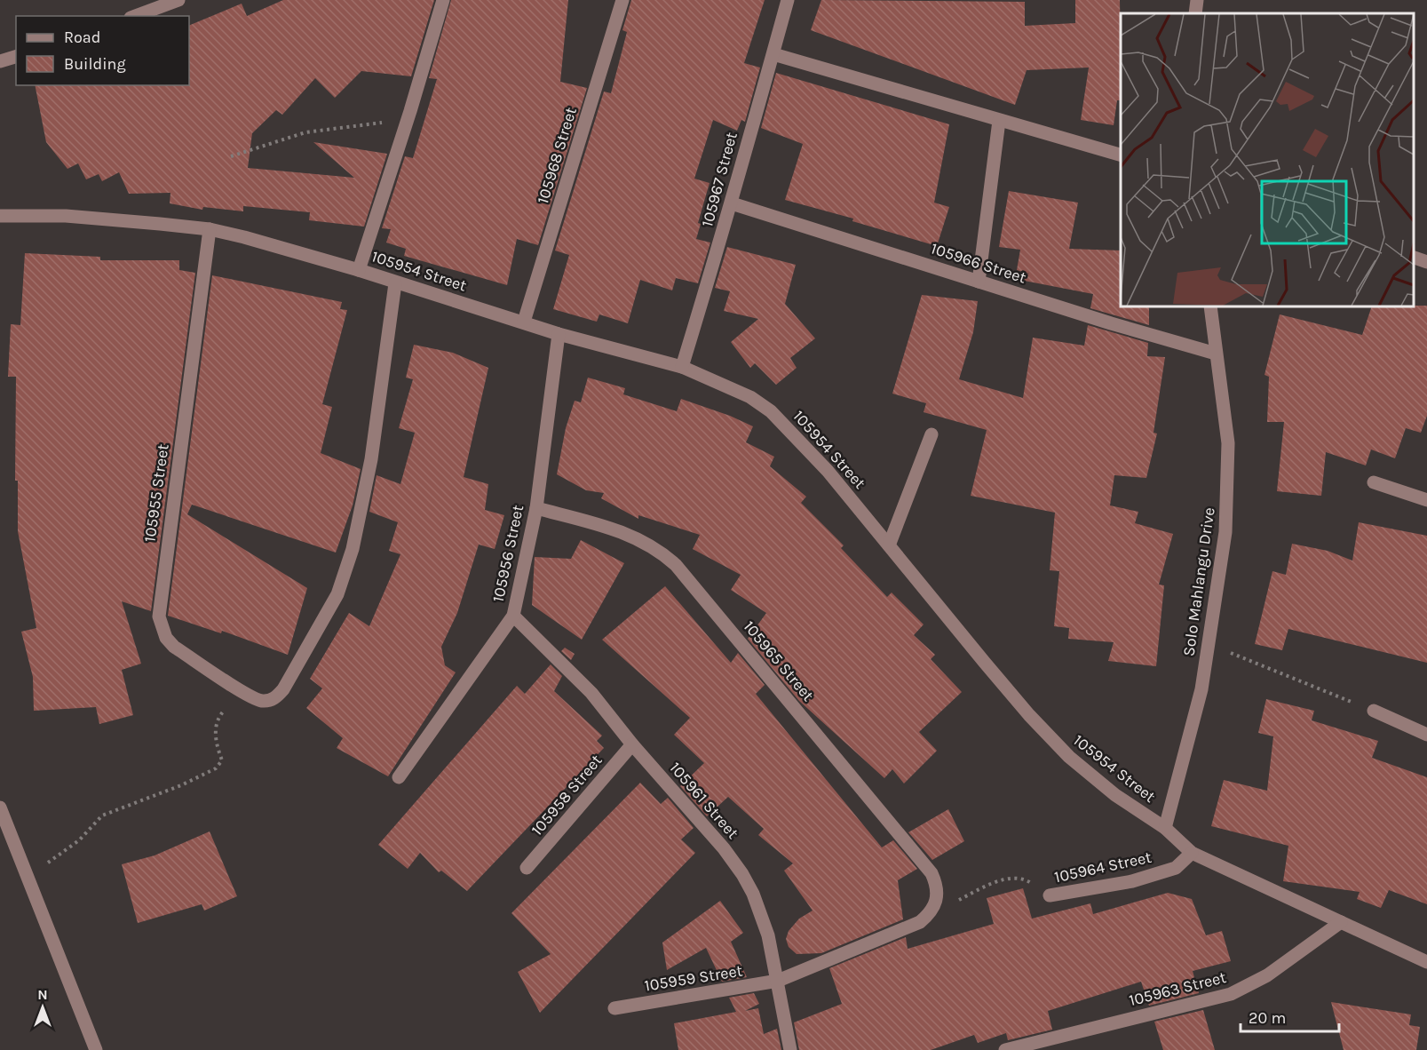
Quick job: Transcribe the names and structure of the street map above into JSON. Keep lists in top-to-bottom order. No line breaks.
{"streets":{"street":["105968 Street","105967 Street","105966 Street","105954 Street","105955 Street","105956 Street","Solo Mahlangu Drive","105965 Street","105958 Street","105961 Street","105964 Street","105959 Street","105963 Street"]},"crossings":[["105968 Street","105954 Street"],["105967 Street","105966 Street"],["105967 Street","105954 Street"],["105966 Street","Solo Mahlangu Drive"],["105954 Street","105955 Street"],["105954 Street","105956 Street"],["105954 Street","Solo Mahlangu Drive"],["105954 Street","105964 Street"],["105954 Street","105963 Street"],["105956 Street","105965 Street"],["105956 Street","105961 Street"],["105965 Street","105964 Street"],["105958 Street","105961 Street"],["105961 Street","105959 Street"]],"legend":["Road","Building"],"scale_bar":"20 m","north":"top"}
